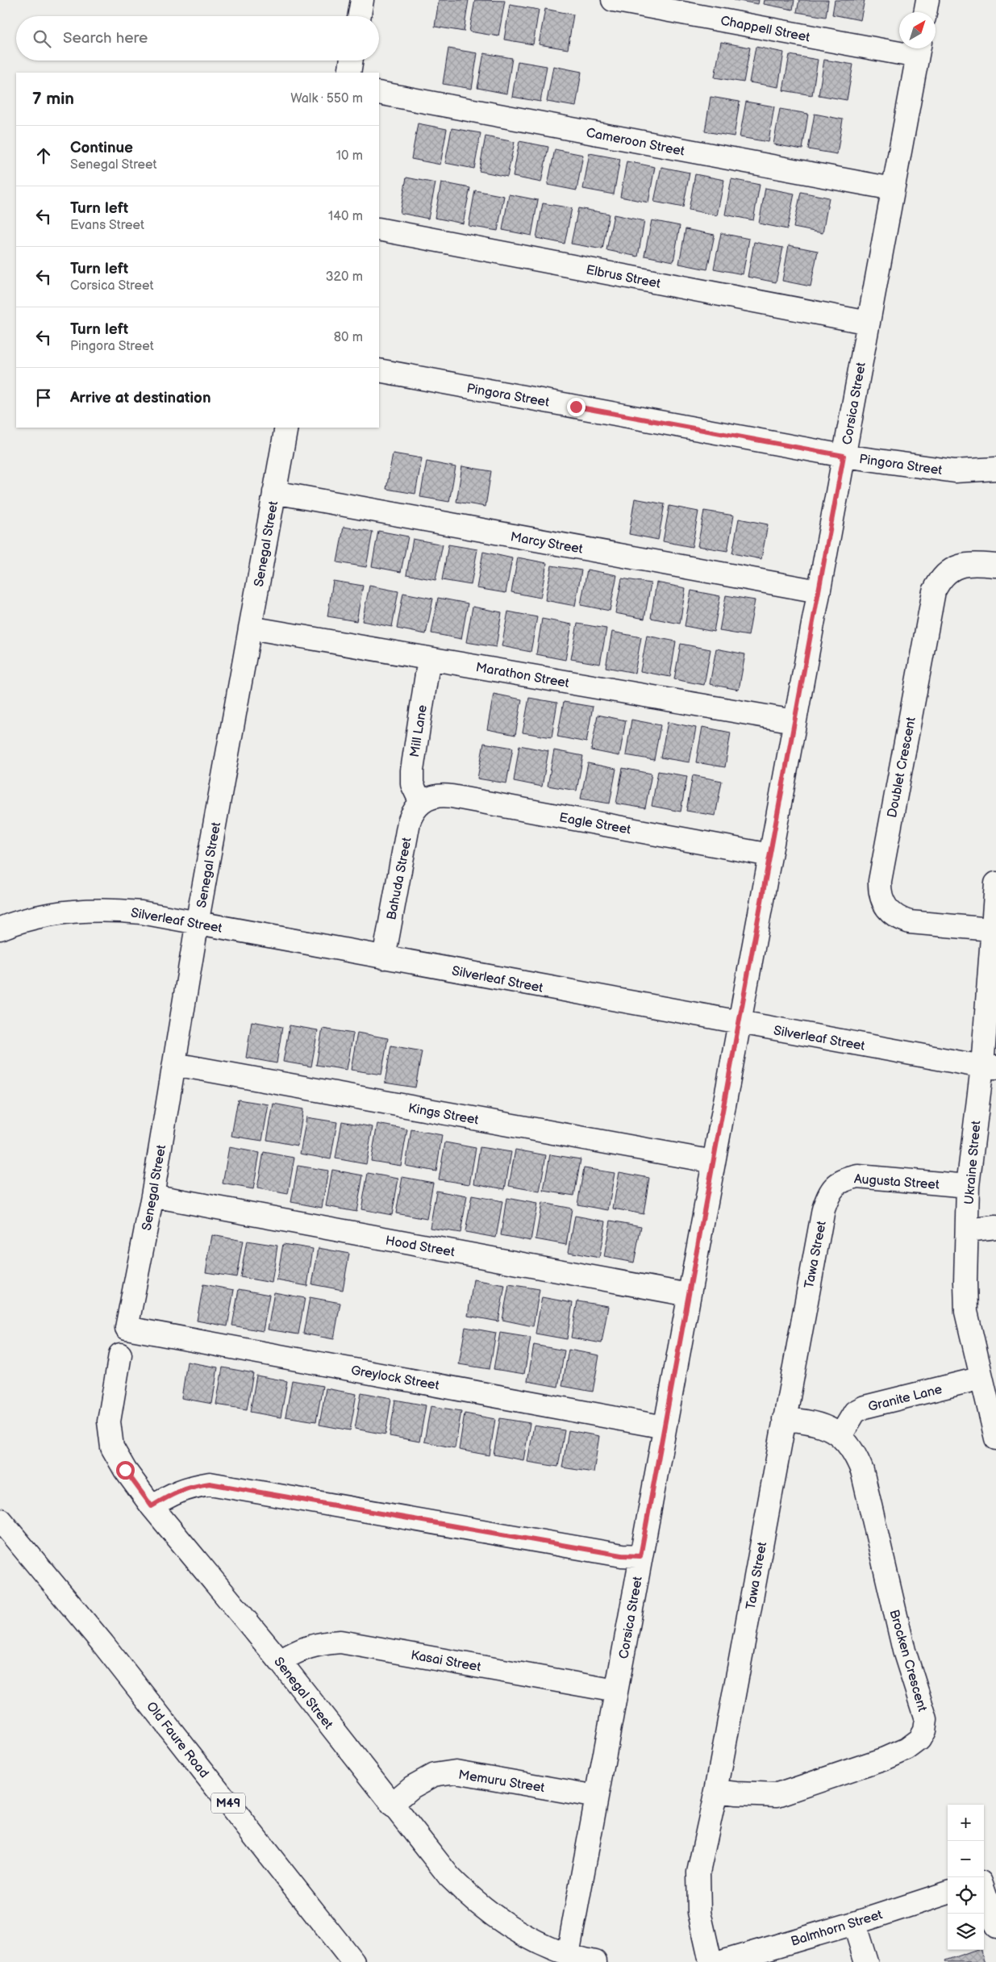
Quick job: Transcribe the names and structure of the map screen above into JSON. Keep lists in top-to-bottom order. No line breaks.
{"streets":{"street":["Chappell Street","Cameroon Street","Elbrus Street","Pingora Street","Corsica Street","Marcy Street","Senegal Street","Marathon Street","Mill Lane","Doublet Crescent","Eagle Street","Bahuda Street","Silverleaf Street","Kings Street","Ukraine Street","Augusta Street","Hood Street","Tawa Street","Greylock Street","Granite Lane","Kasai Street","Brocken Crescent","Old Faure Road","Memuru Street","M49","Balmhorn Street"]},"crossings":[["Chappell Street","Corsica Street"],["Cameroon Street","Corsica Street"],["Elbrus Street","Corsica Street"],["Pingora Street","Corsica Street"],["Corsica Street","Marcy Street"],["Corsica Street","Senegal Street"],["Corsica Street","Marathon Street"],["Corsica Street","Eagle Street"],["Corsica Street","Silverleaf Street"],["Corsica Street","Kings Street"],["Corsica Street","Hood Street"],["Corsica Street","Greylock Street"],["Corsica Street","Kasai Street"],["Corsica Street","Memuru Street"],["Marcy Street","Senegal Street"],["Senegal Street","Marathon Street"],["Senegal Street","Silverleaf Street"],["Senegal Street","Kings Street"],["Senegal Street","Hood Street"],["Senegal Street","Greylock Street"],["Senegal Street","Kasai Street"],["Senegal Street","Memuru Street"],["Marathon Street","Mill Lane"],["Mill Lane","Eagle Street"],["Mill Lane","Bahuda Street"],["Doublet Crescent","Ukraine Street"],["Eagle Street","Bahuda Street"],["Bahuda Street","Silverleaf Street"],["Silverleaf Street","Ukraine Street"],["Ukraine Street","Augusta Street"],["Ukraine Street","Granite Lane"],["Augusta Street","Tawa Street"],["Tawa Street","Brocken Crescent"],["Granite Lane","Brocken Crescent"]],"north":"top right","page":{"search":"Search here","heading":["7 min","Walk · 550 m"],"list":[["Continue","Senegal Street","10 m"],["Turn left","Evans Street","140 m"],["Turn left","Corsica Street","320 m"],["Turn left","Pingora Street","80 m"],"Arrive at destination"],"map_buttons":["+","−"]}}
